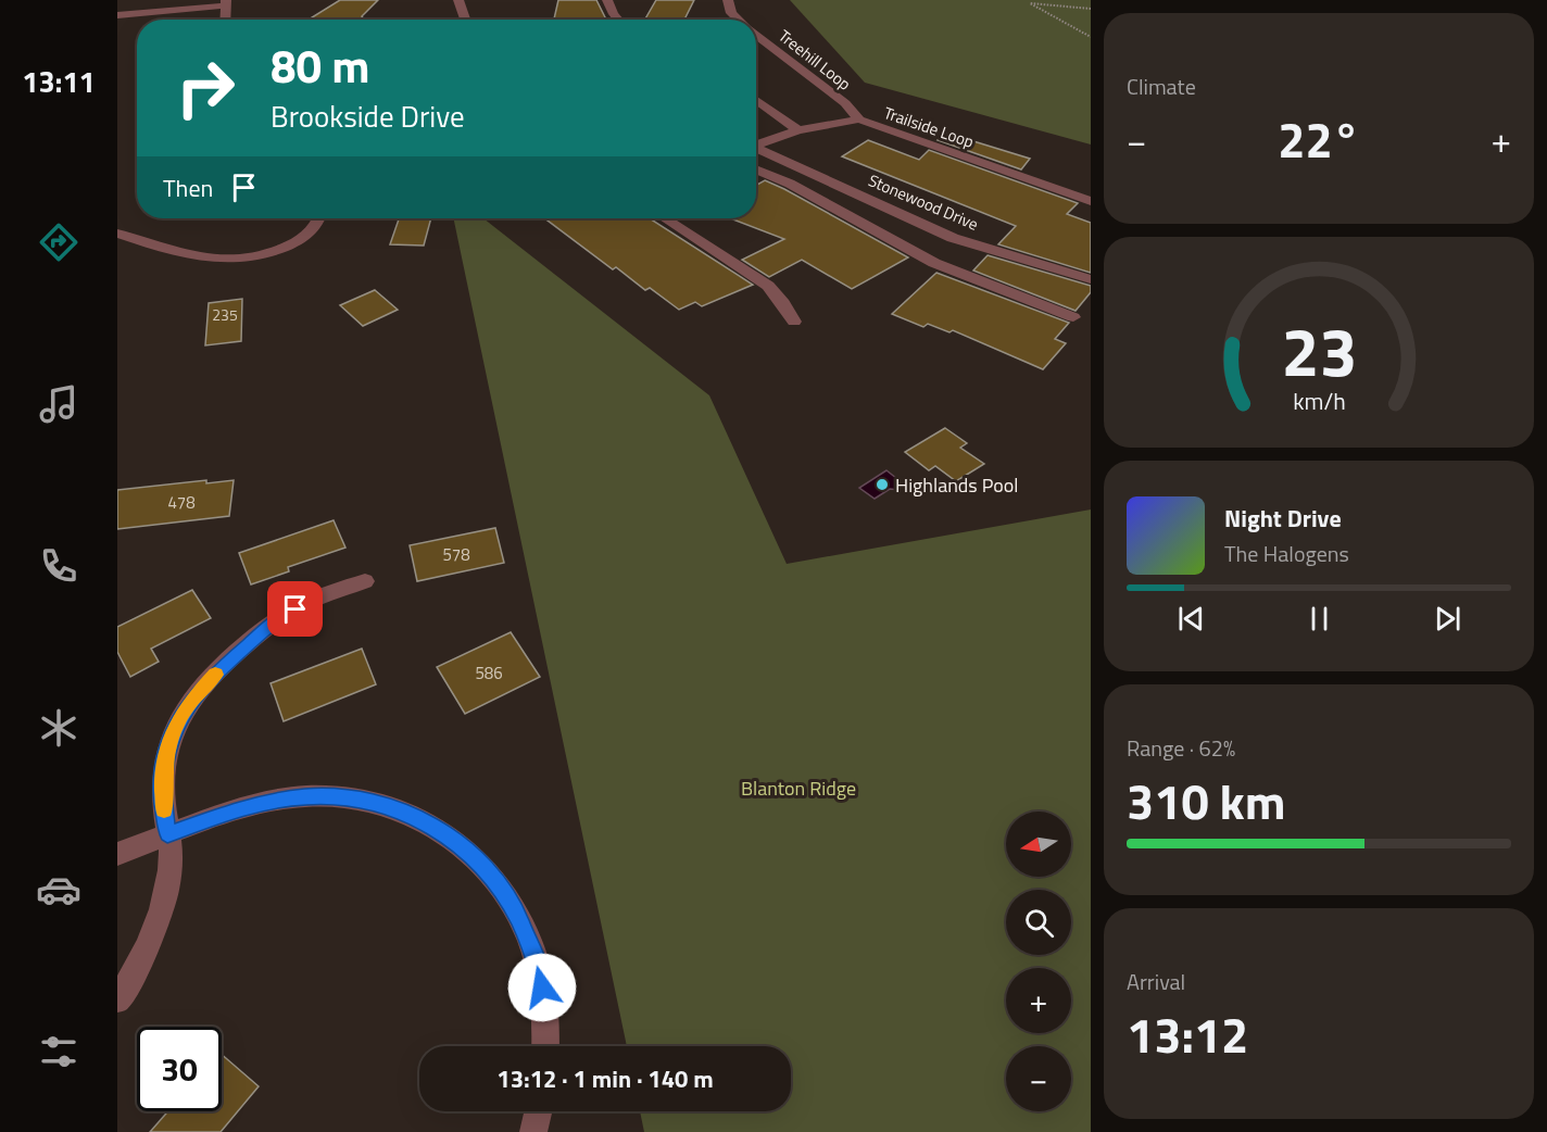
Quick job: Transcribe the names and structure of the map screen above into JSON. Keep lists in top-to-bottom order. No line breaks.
{"streets":{"street":["Treehill Loop","Trailside Loop","Stonewood Drive"]},"crossings":[["Treehill Loop","Trailside Loop"]],"parks":["Blanton Ridge"],"places":["Highlands Pool"],"house_numbers":["235","478","578","586"],"north":"left","page":{"tabs":"13:11","tile":["Climate",["Range · 62%","310 km"],["Arrival","13:12"]],"turn":["80 m","Brookside Drive"],"heat":["−","22°","+"],"then":"Then","song":["Night Drive","The Halogens"],"map_buttons":["+","−"],"limit":"30","trip":"13:12 · 1 min · 140 m","gauge":["23","km/h"]}}
